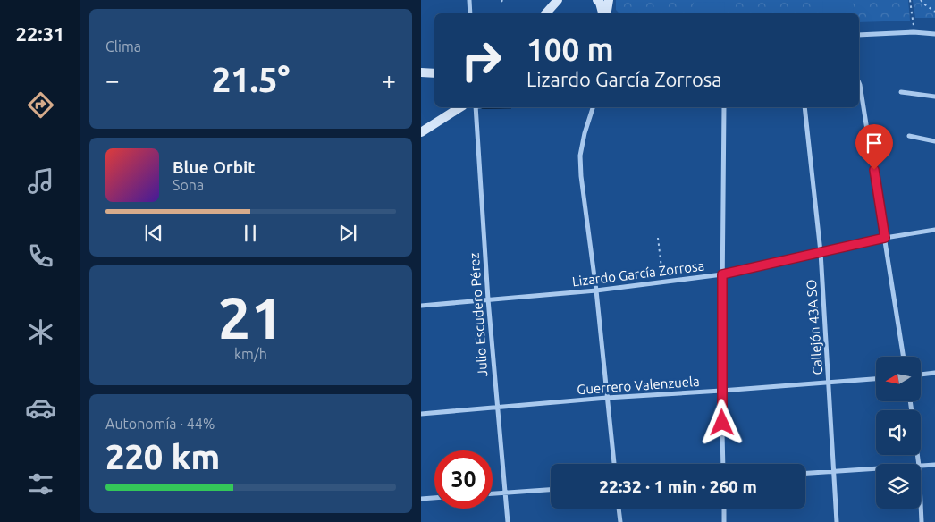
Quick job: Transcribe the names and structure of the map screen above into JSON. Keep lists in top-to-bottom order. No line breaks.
{"streets":{"street":["Lizardo García Zorrosa","Julio Escudero Pérez","Callejón 43A SO","Guerrero Valenzuela"]},"crossings":[["Lizardo García Zorrosa","Julio Escudero Pérez"],["Lizardo García Zorrosa","Callejón 43A SO"],["Julio Escudero Pérez","Guerrero Valenzuela"],["Callejón 43A SO","Guerrero Valenzuela"]],"north":"left","page":{"tabs":"22:31","tile":["Clima",["21","km/h"],["Autonomía · 44%","220 km"]],"turn":["100 m","Lizardo García Zorrosa"],"heat":["−","21.5°","+"],"song":["Blue Orbit","Sona"],"limit":"30","trip":"22:32 · 1 min · 260 m"}}
